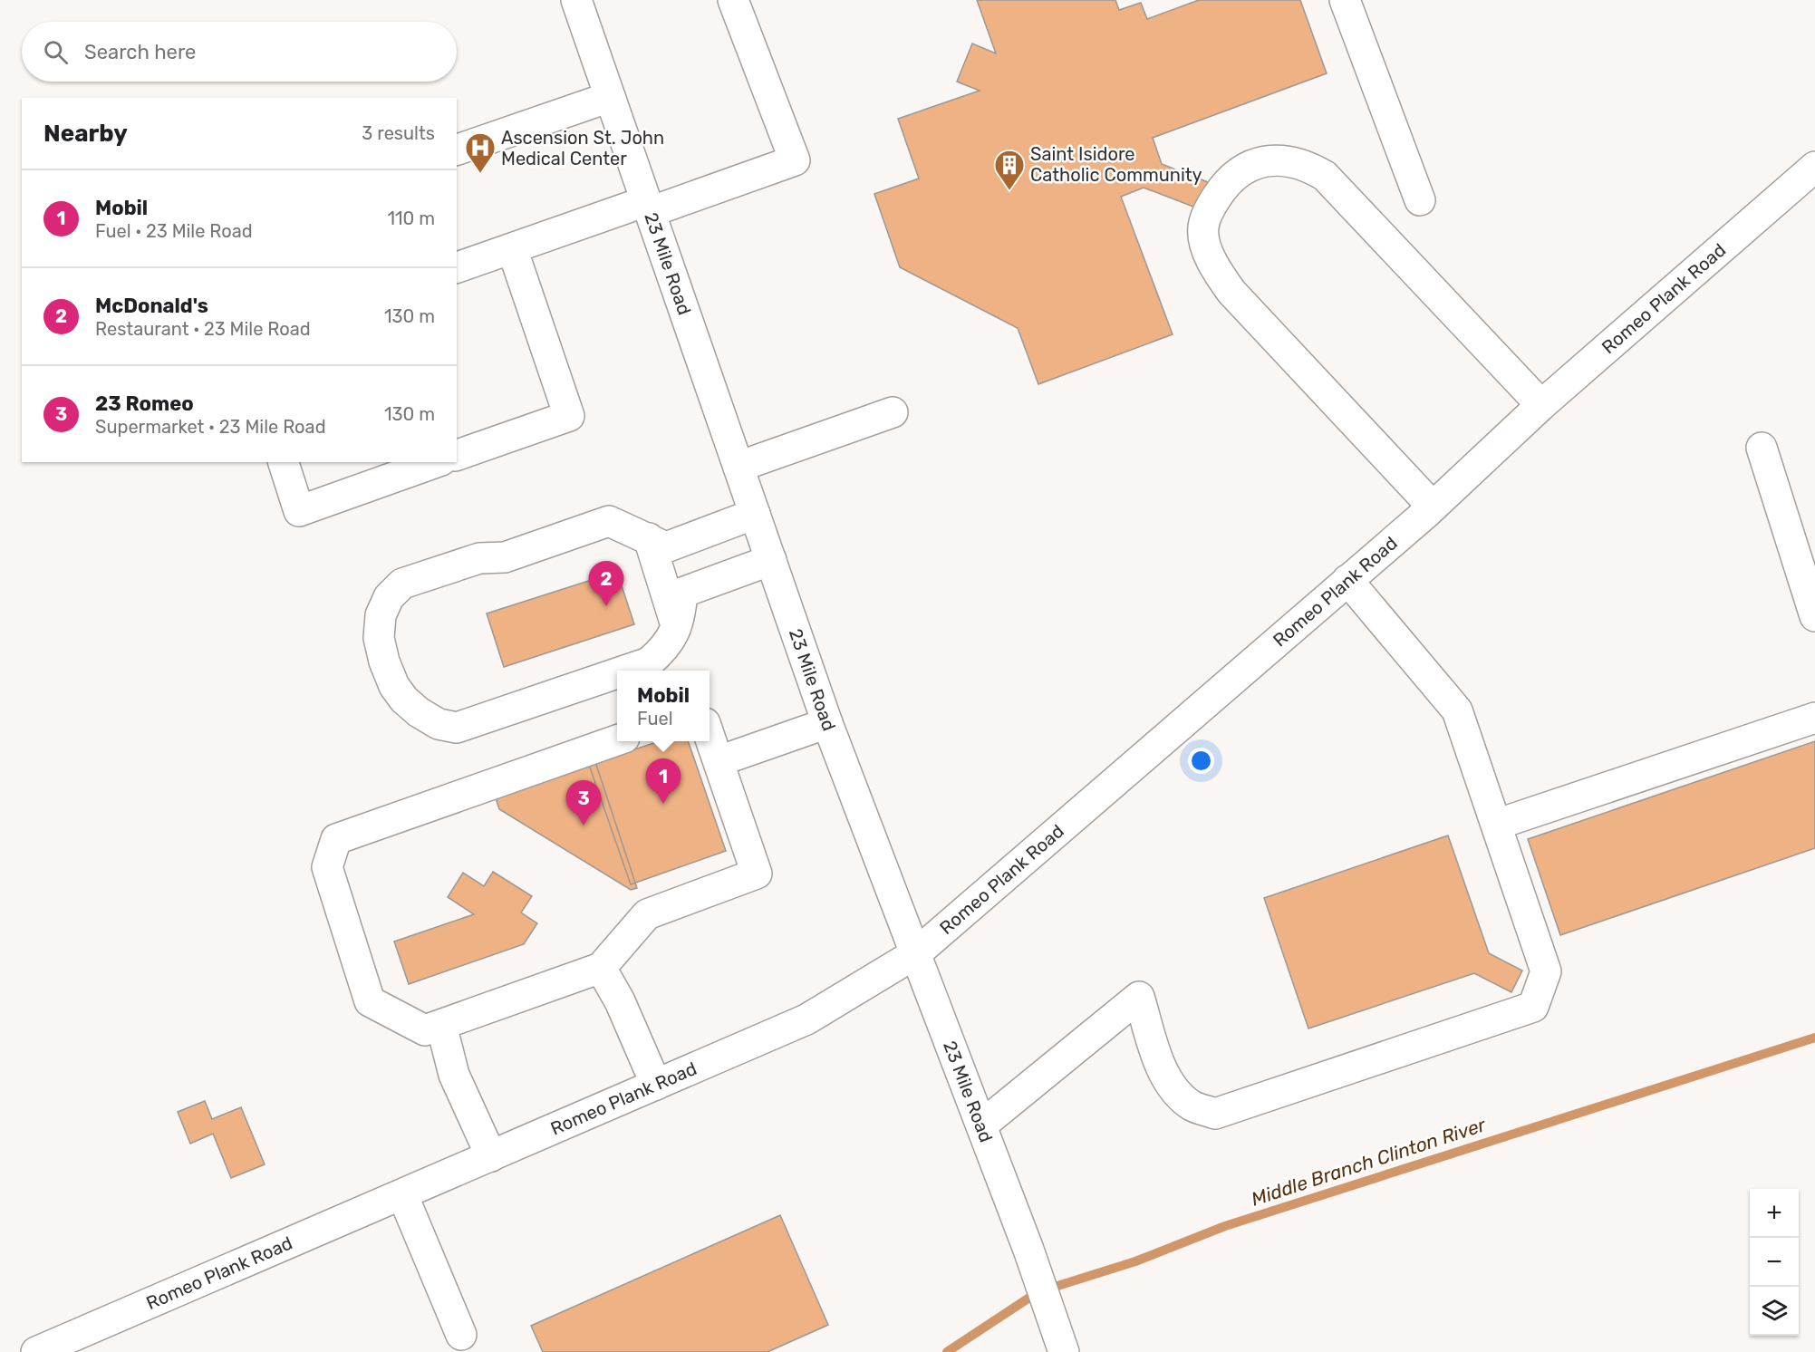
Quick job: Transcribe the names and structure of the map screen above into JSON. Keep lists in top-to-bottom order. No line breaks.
{"streets":{"main road":["23 Mile Road","Romeo Plank Road"]},"crossings":[["23 Mile Road","Romeo Plank Road"]],"water":["Middle Branch Clinton River"],"places":{"hospital":["Ascension St. John Medical Center"],"building":["Saint Isidore Catholic Community"]},"page":{"search":"Search here","heading":["Nearby","3 results"],"list":[{"mark":"1","name":"Mobil","note":"Fuel · 23 Mile Road","value":"110 m"},{"mark":"2","name":"McDonald's","note":"Restaurant · 23 Mile Road","value":"130 m"},{"mark":"3","name":"23 Romeo","note":"Supermarket · 23 Mile Road","value":"130 m"}],"pins":["2","1","3"],"popup":["Mobil","Fuel"],"map_buttons":["+","−"]}}
